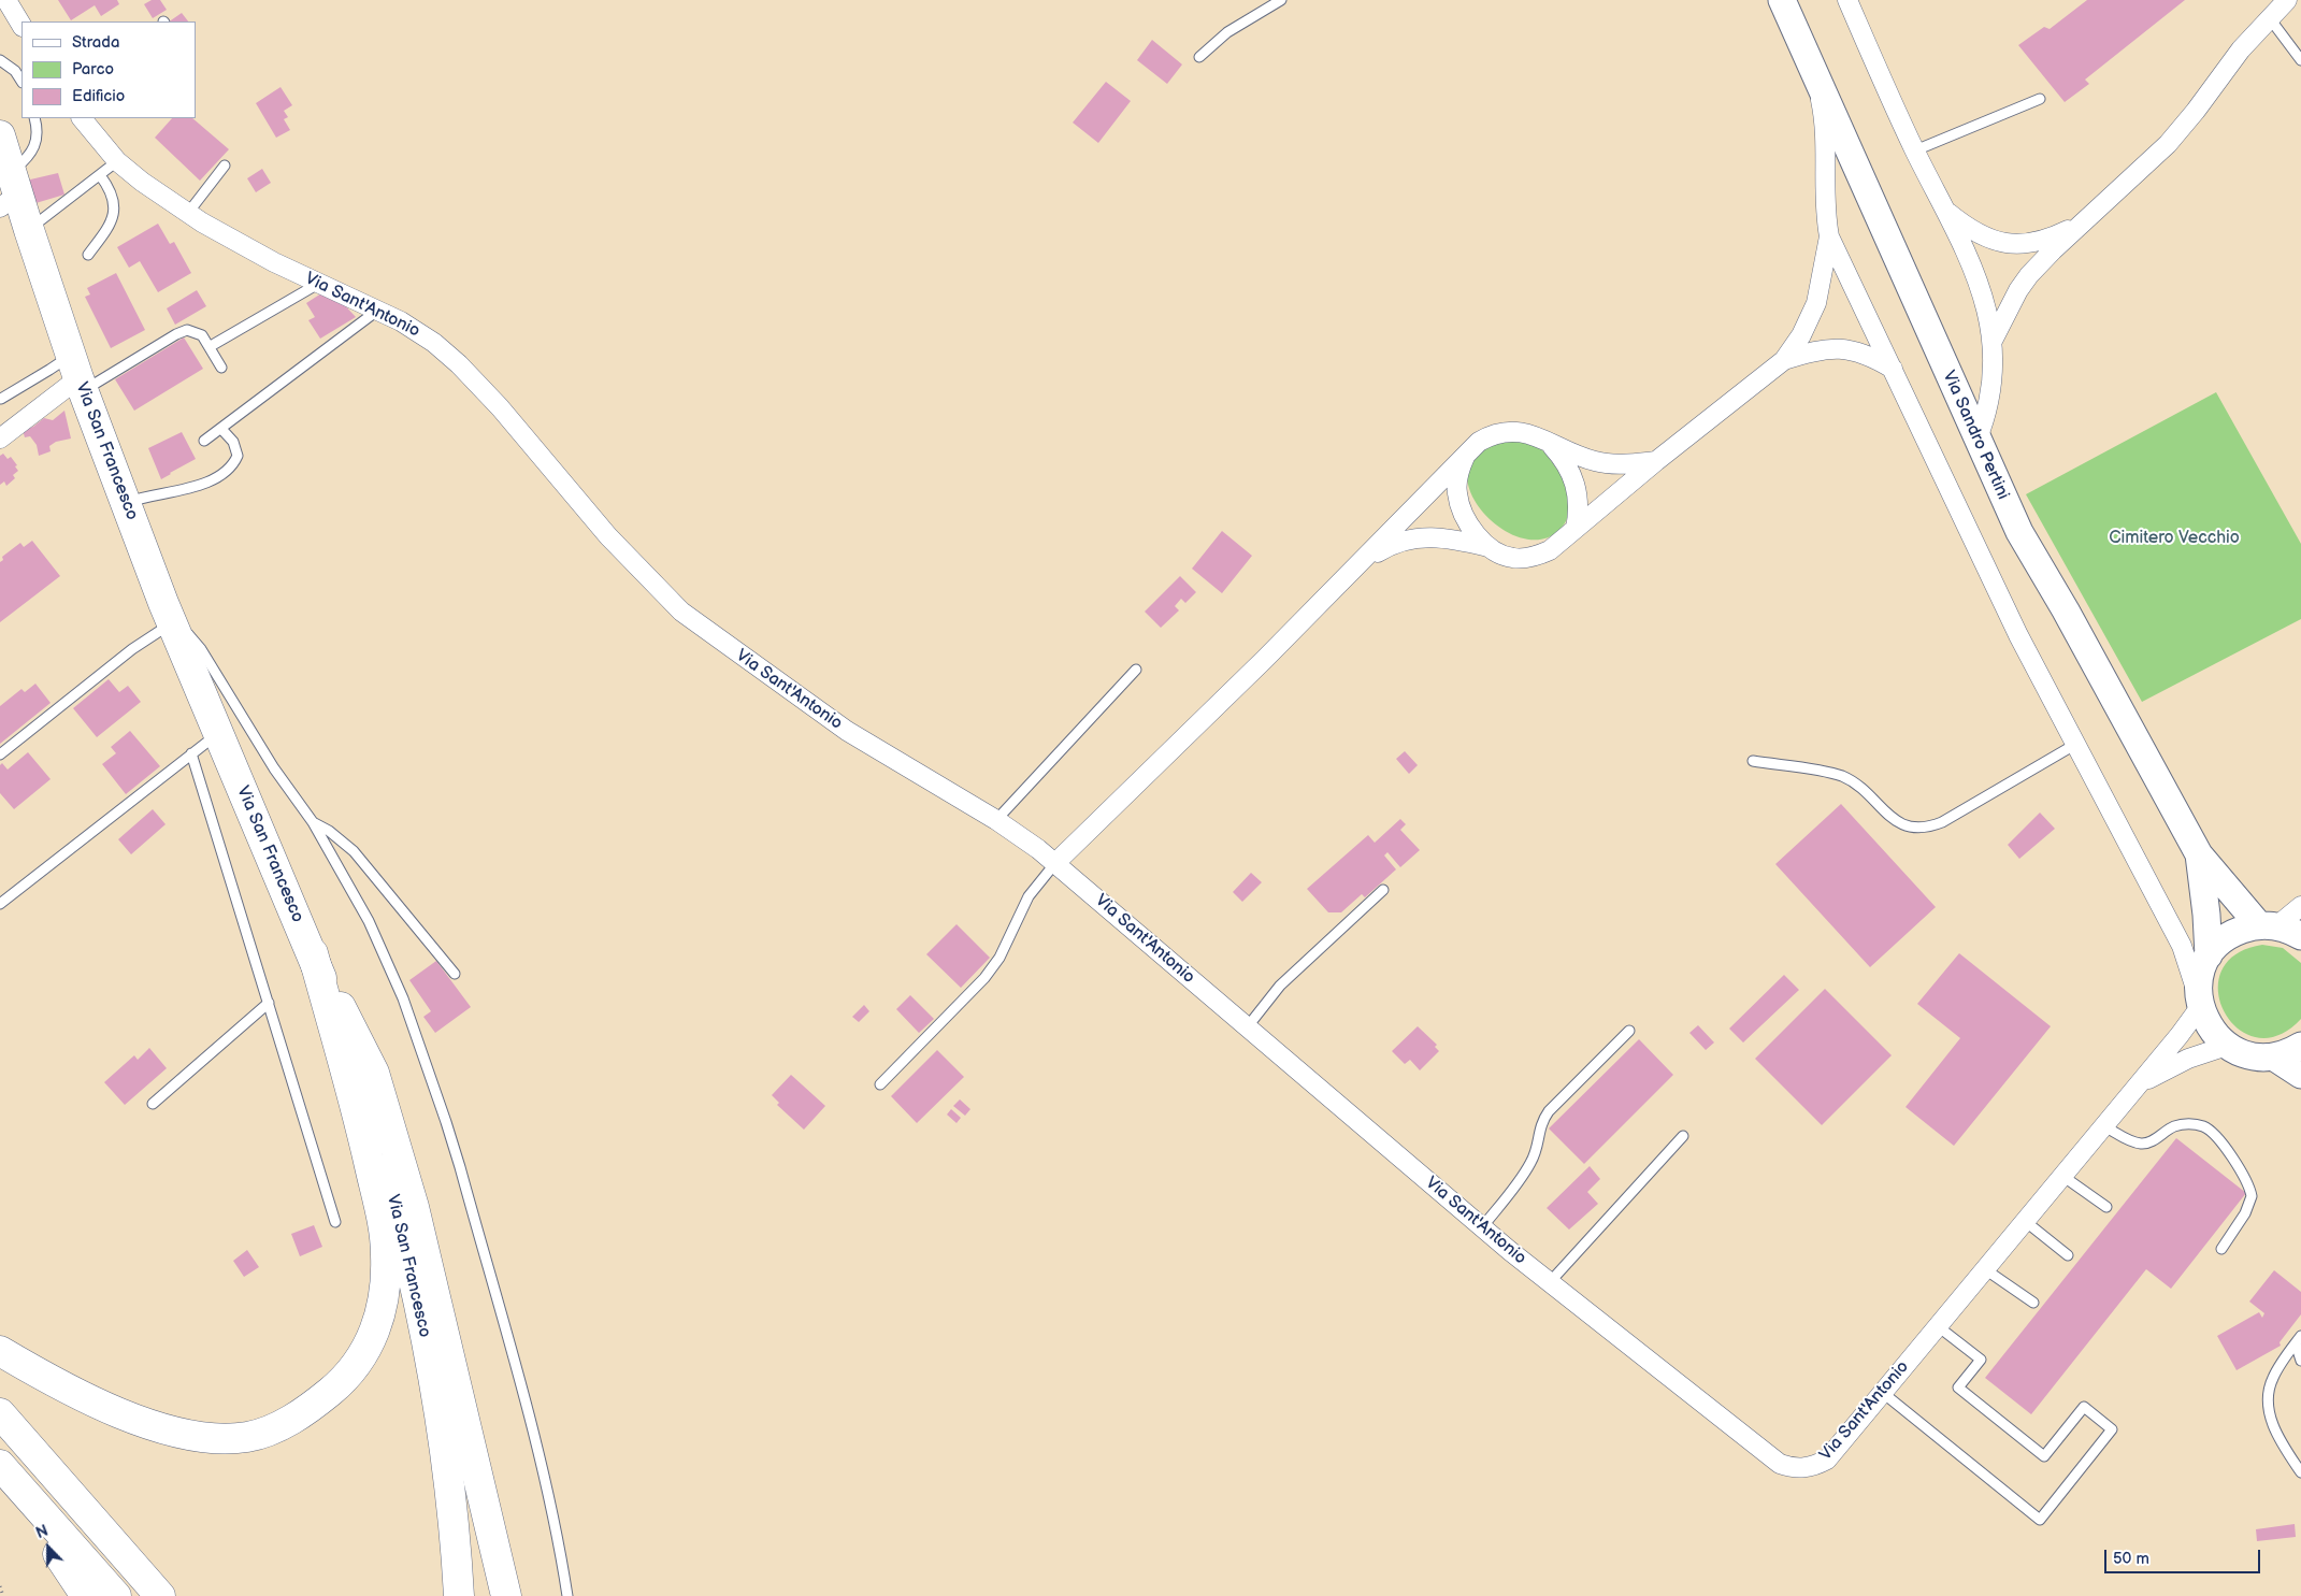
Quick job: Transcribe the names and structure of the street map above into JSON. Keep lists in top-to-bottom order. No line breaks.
{"streets":{"main road":["Via Sandro Pertini","Via San Francesco"],"street":["Via Sant'Antonio"]},"parks":["Cimitero Vecchio"],"legend":["Strada","Parco","Edificio"],"scale_bar":"50 m","north":"top"}
